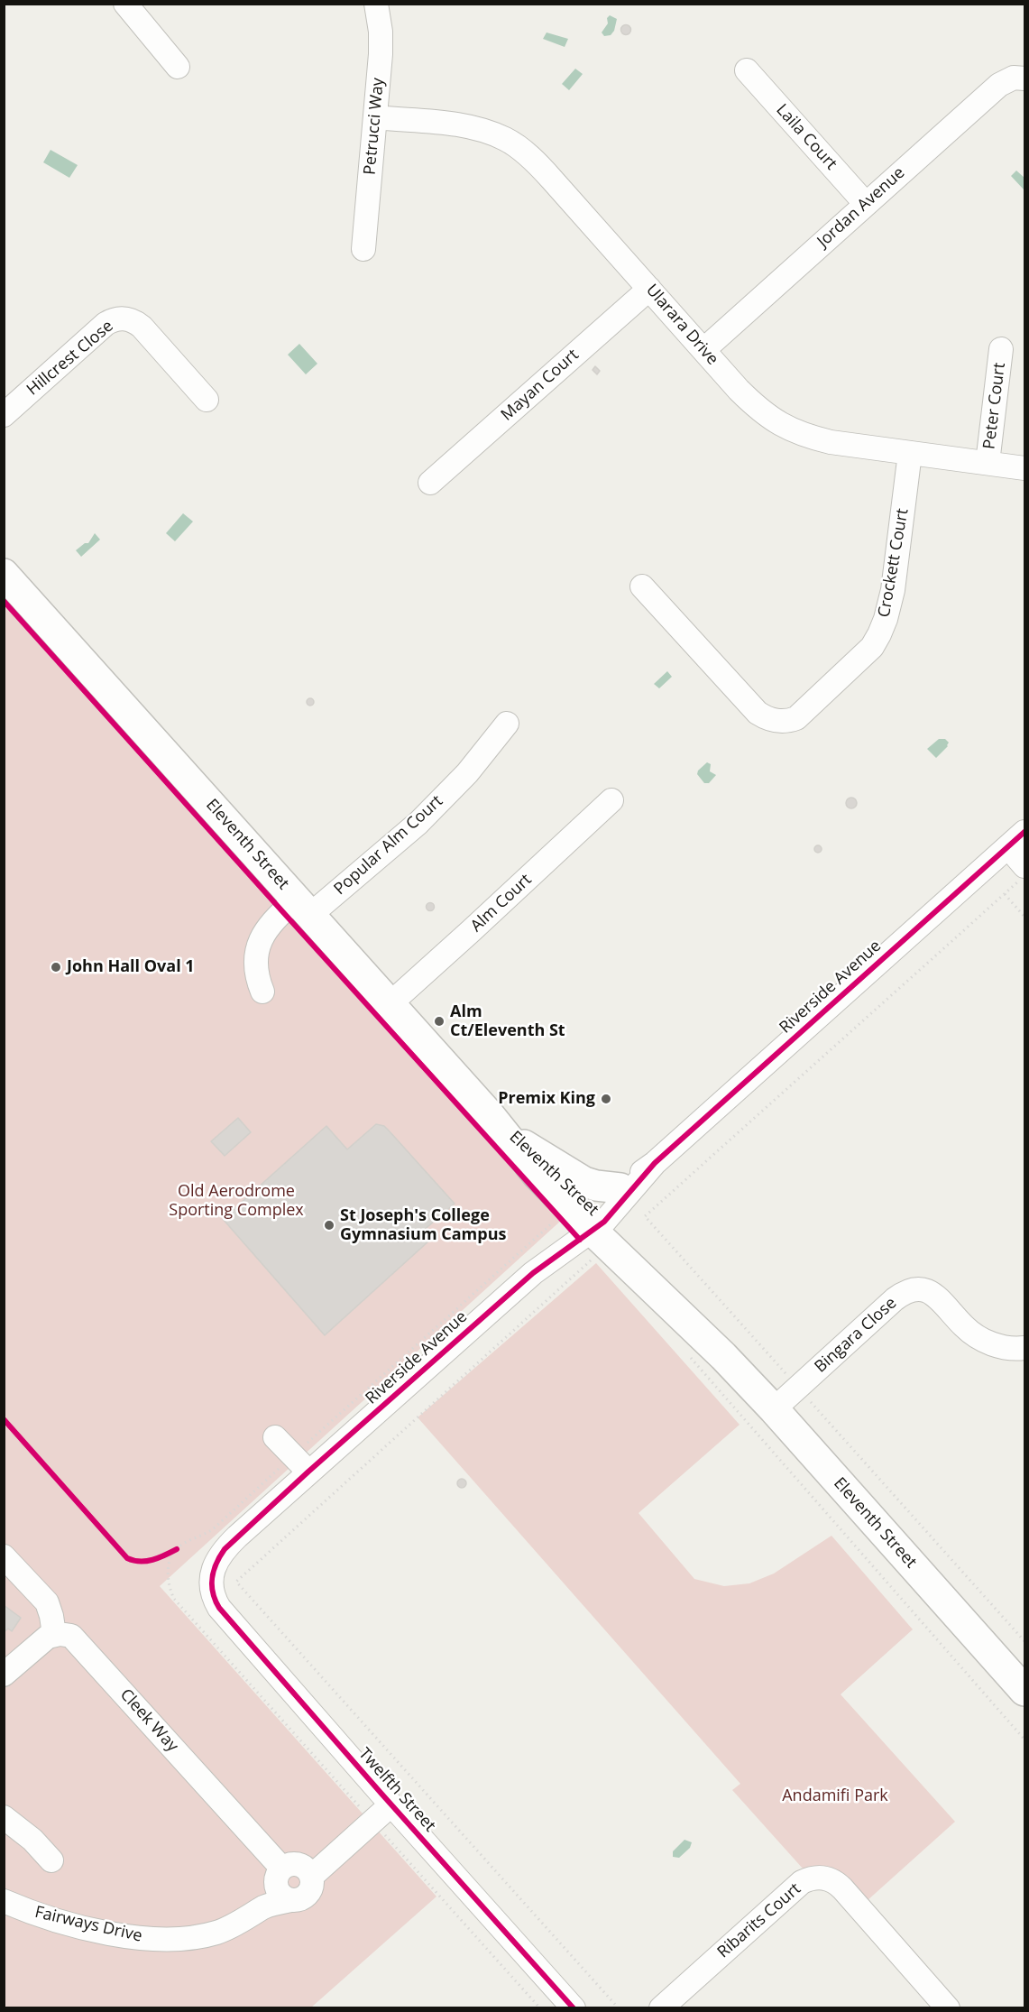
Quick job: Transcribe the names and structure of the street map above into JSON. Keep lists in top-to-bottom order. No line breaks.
{"streets":{"main road":["Eleventh Street"],"street":["Petrucci Way","Laila Court","Jordan Avenue","Ularara Drive","Hillcrest Close","Mayan Court","Peter Court","Crockett Court","Popular Alm Court","Alm Court","Riverside Avenue","Bingara Close","Cleek Way","Twelfth Street","Ribarits Court","Fairways Drive"]},"crossings":[["Petrucci Way","Ularara Drive"],["Laila Court","Jordan Avenue"],["Jordan Avenue","Ularara Drive"],["Ularara Drive","Mayan Court"],["Ularara Drive","Peter Court"],["Ularara Drive","Crockett Court"],["Eleventh Street","Popular Alm Court"],["Eleventh Street","Alm Court"],["Eleventh Street","Riverside Avenue"],["Eleventh Street","Bingara Close"],["Riverside Avenue","Twelfth Street"],["Cleek Way","Fairways Drive"],["Twelfth Street","Fairways Drive"]],"parks":["Old Aerodrome Sporting Complex","Andamifi Park"],"places":["John Hall Oval 1","Alm Ct/Eleventh St","Premix King","St Joseph's College Gymnasium Campus"]}
